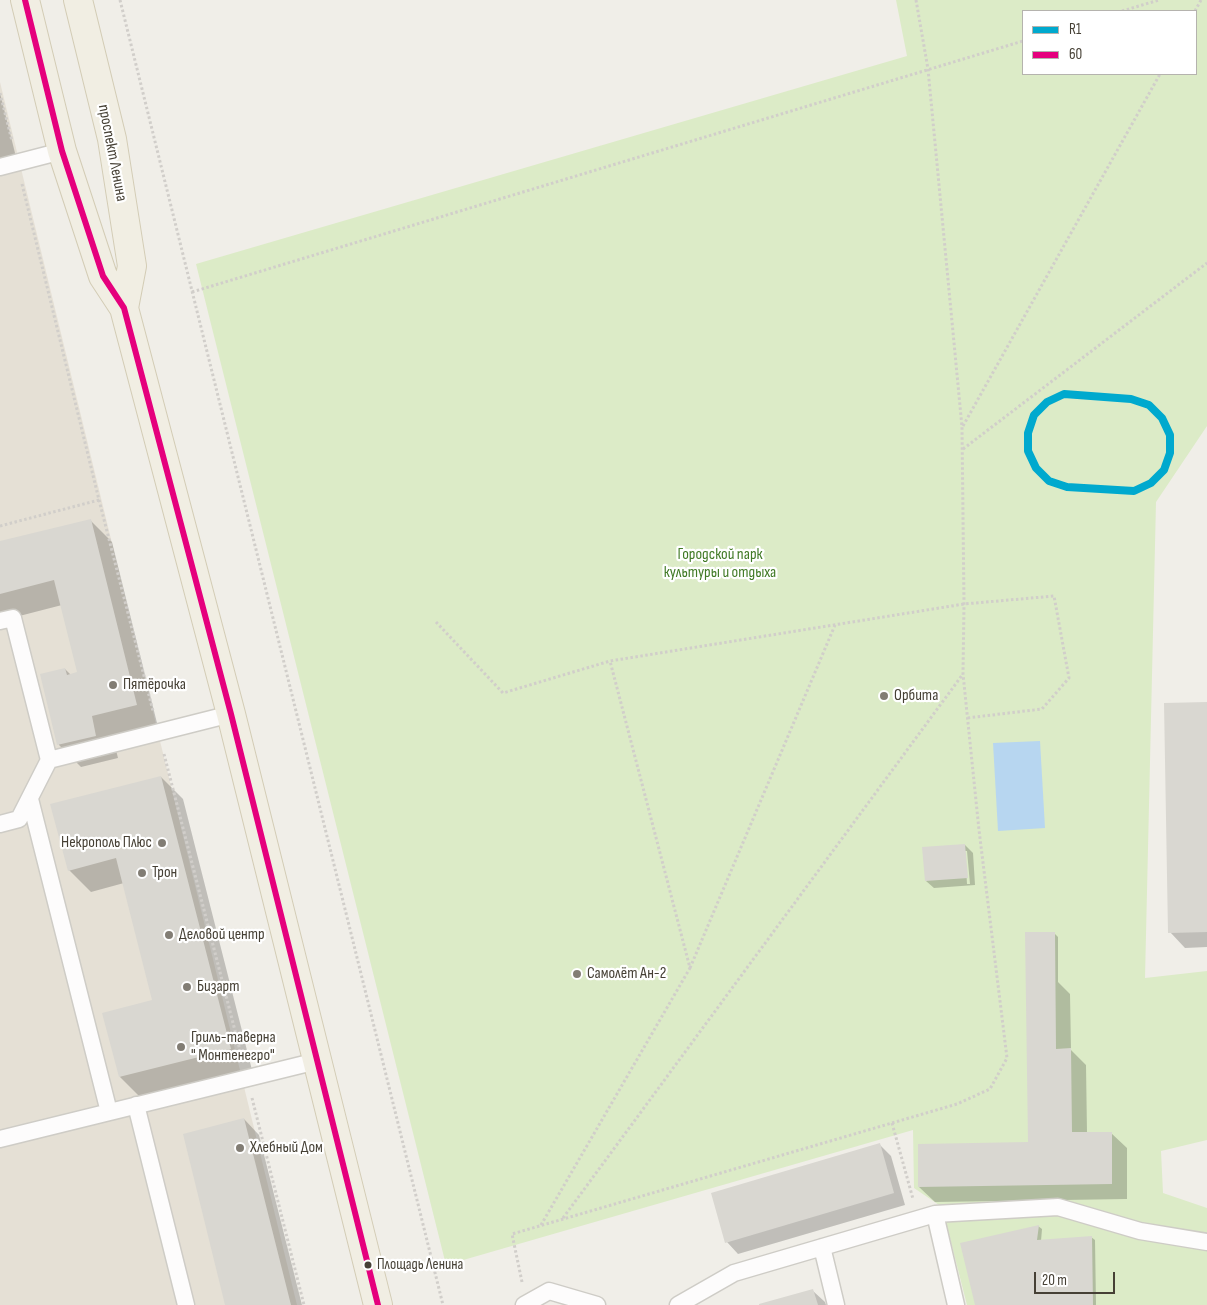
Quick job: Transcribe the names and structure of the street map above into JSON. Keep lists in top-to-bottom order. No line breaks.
{"streets":{"main road":["проспект Ленина"]},"parks":["Городской парк культуры и отдыха"],"places":["Пятёрочка","Орбита","Некрополь Плюс","Трон","Деловой центр","Самолёт Ан-2","Бизарт","Гриль-таверна \" Монтенегро\"","Хлебный Дом","Площадь Ленина"],"lines":["transit line 60","transit line R1"],"legend":["R1","60"],"scale_bar":"20 m"}
